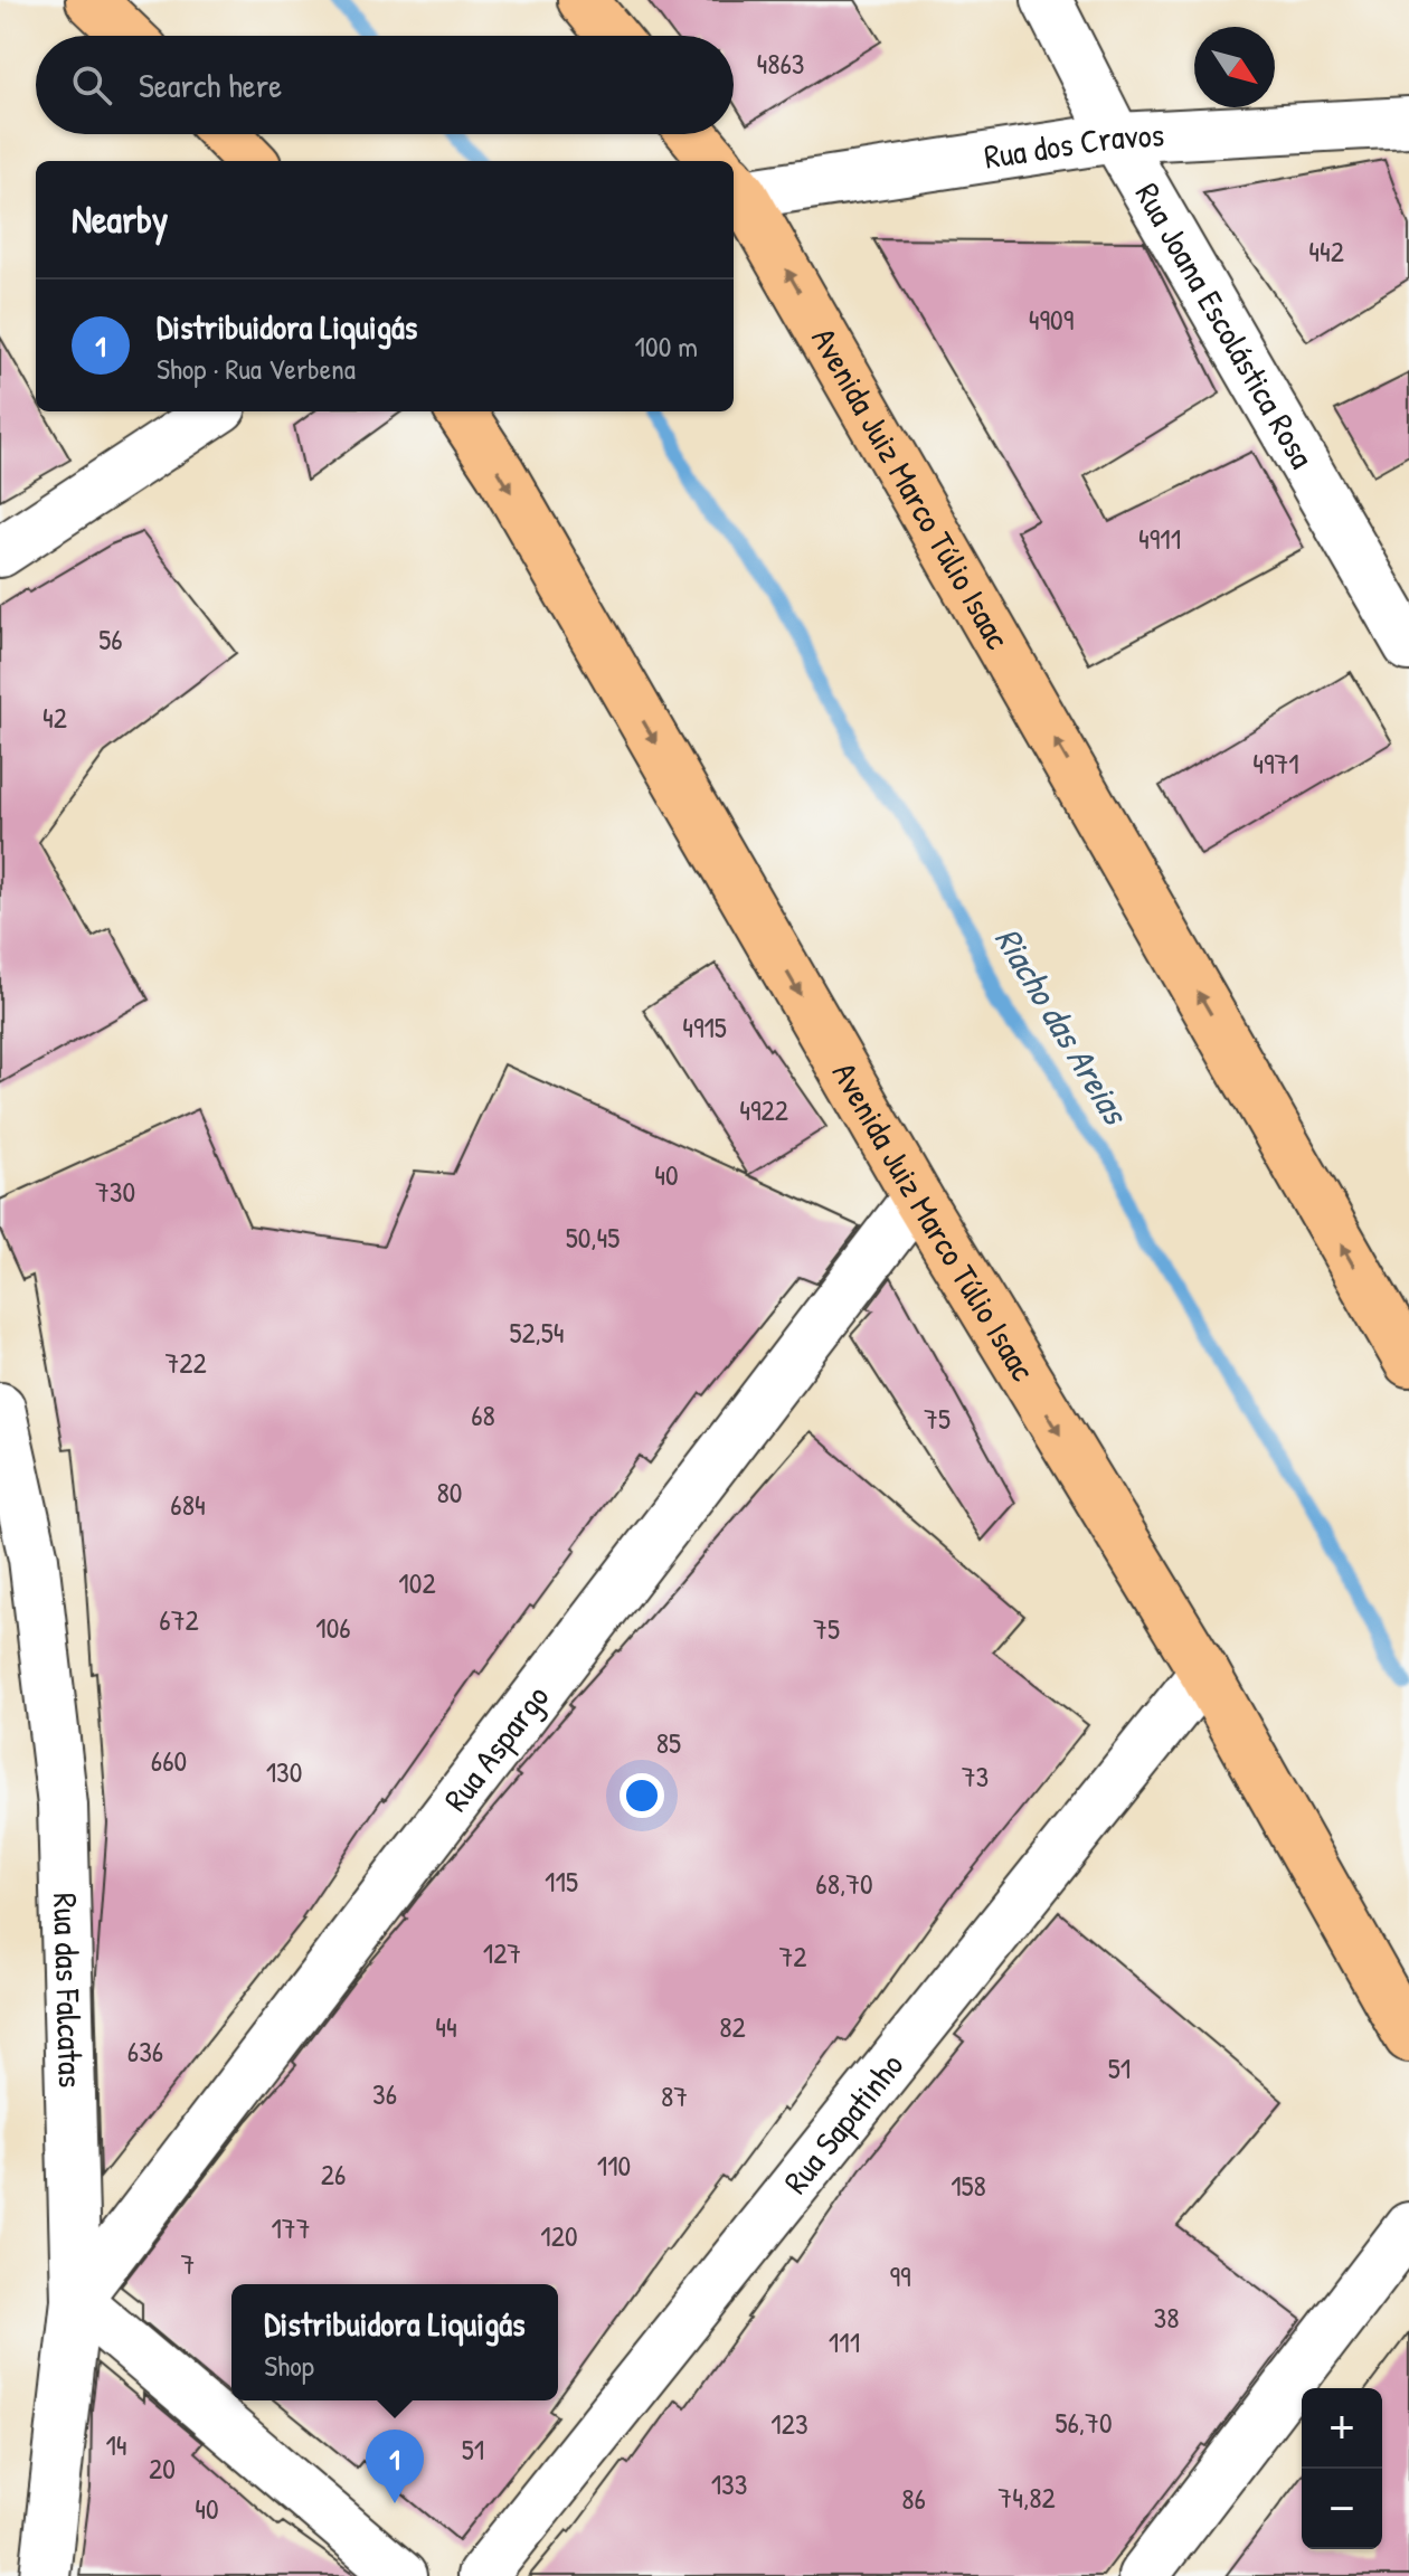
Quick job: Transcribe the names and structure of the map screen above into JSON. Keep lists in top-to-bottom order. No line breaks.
{"streets":{"main road":["Avenida Juiz Marco Túlio Isaac"],"street":["Rua dos Cravos","Rua Joana Escolástica Rosa","Rua Aspargo","Rua das Falcatas","Rua Sapatinho"]},"crossings":[["Rua dos Cravos","Rua Joana Escolástica Rosa"],["Avenida Juiz Marco Túlio Isaac","Rua Aspargo"],["Avenida Juiz Marco Túlio Isaac","Rua Sapatinho"],["Rua Aspargo","Rua das Falcatas"]],"water":["Riacho das Areias"],"house_numbers":["4863","442","4909","4911","56","42","4971","4915","4922","40","730","50,45","52,54","722","68","75","80","684","102","672","106","75","85","660","130","73","115","68,70","127","72","44","82","636","51","36","87","110","26","158","177","120","7","99","38","111","56,70","123","14","51","20","133","74,82","86","40"],"north":"bottom right","page":{"search":"Search here","heading":"Nearby","list":[{"mark":"1","name":"Distribuidora Liquigás","note":"Shop · Rua Verbena","value":"100 m"}],"popup":["Distribuidora Liquigás","Shop"],"map_buttons":["+","−"],"pins":"1"}}
